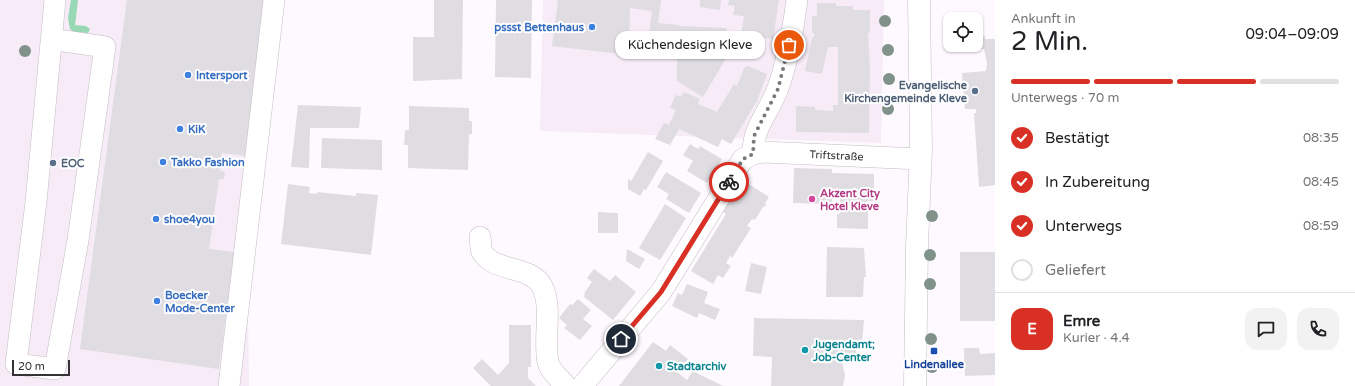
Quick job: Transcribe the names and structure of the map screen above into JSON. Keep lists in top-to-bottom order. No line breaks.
{"streets":{"street":["Triftstraße"]},"places":{"other":["pssst Bettenhaus","Küchendesign Kleve","Intersport","Evangelische Kirchengemeinde Kleve","KiK","Takko Fashion","EOC","Akzent City Hotel Kleve","shoe4you","Boecker Mode-Center","Jugendamt; Job-Center","Stadtarchiv"],"transit":["Lindenallee"]},"scale_bar":"20 m","page":{"heading":["2 Min.","Ankunft in","09:04–09:09"],"panel":["Emre","Kurier · 4.4"],"bubble":"Küchendesign Kleve","bar":"Unterwegs · 70 m","list":[["Bestätigt","08:35"],["In Zubereitung","08:45"],["Unterwegs","08:59"],"Geliefert"],"round":"E","scale":"20 m"}}
